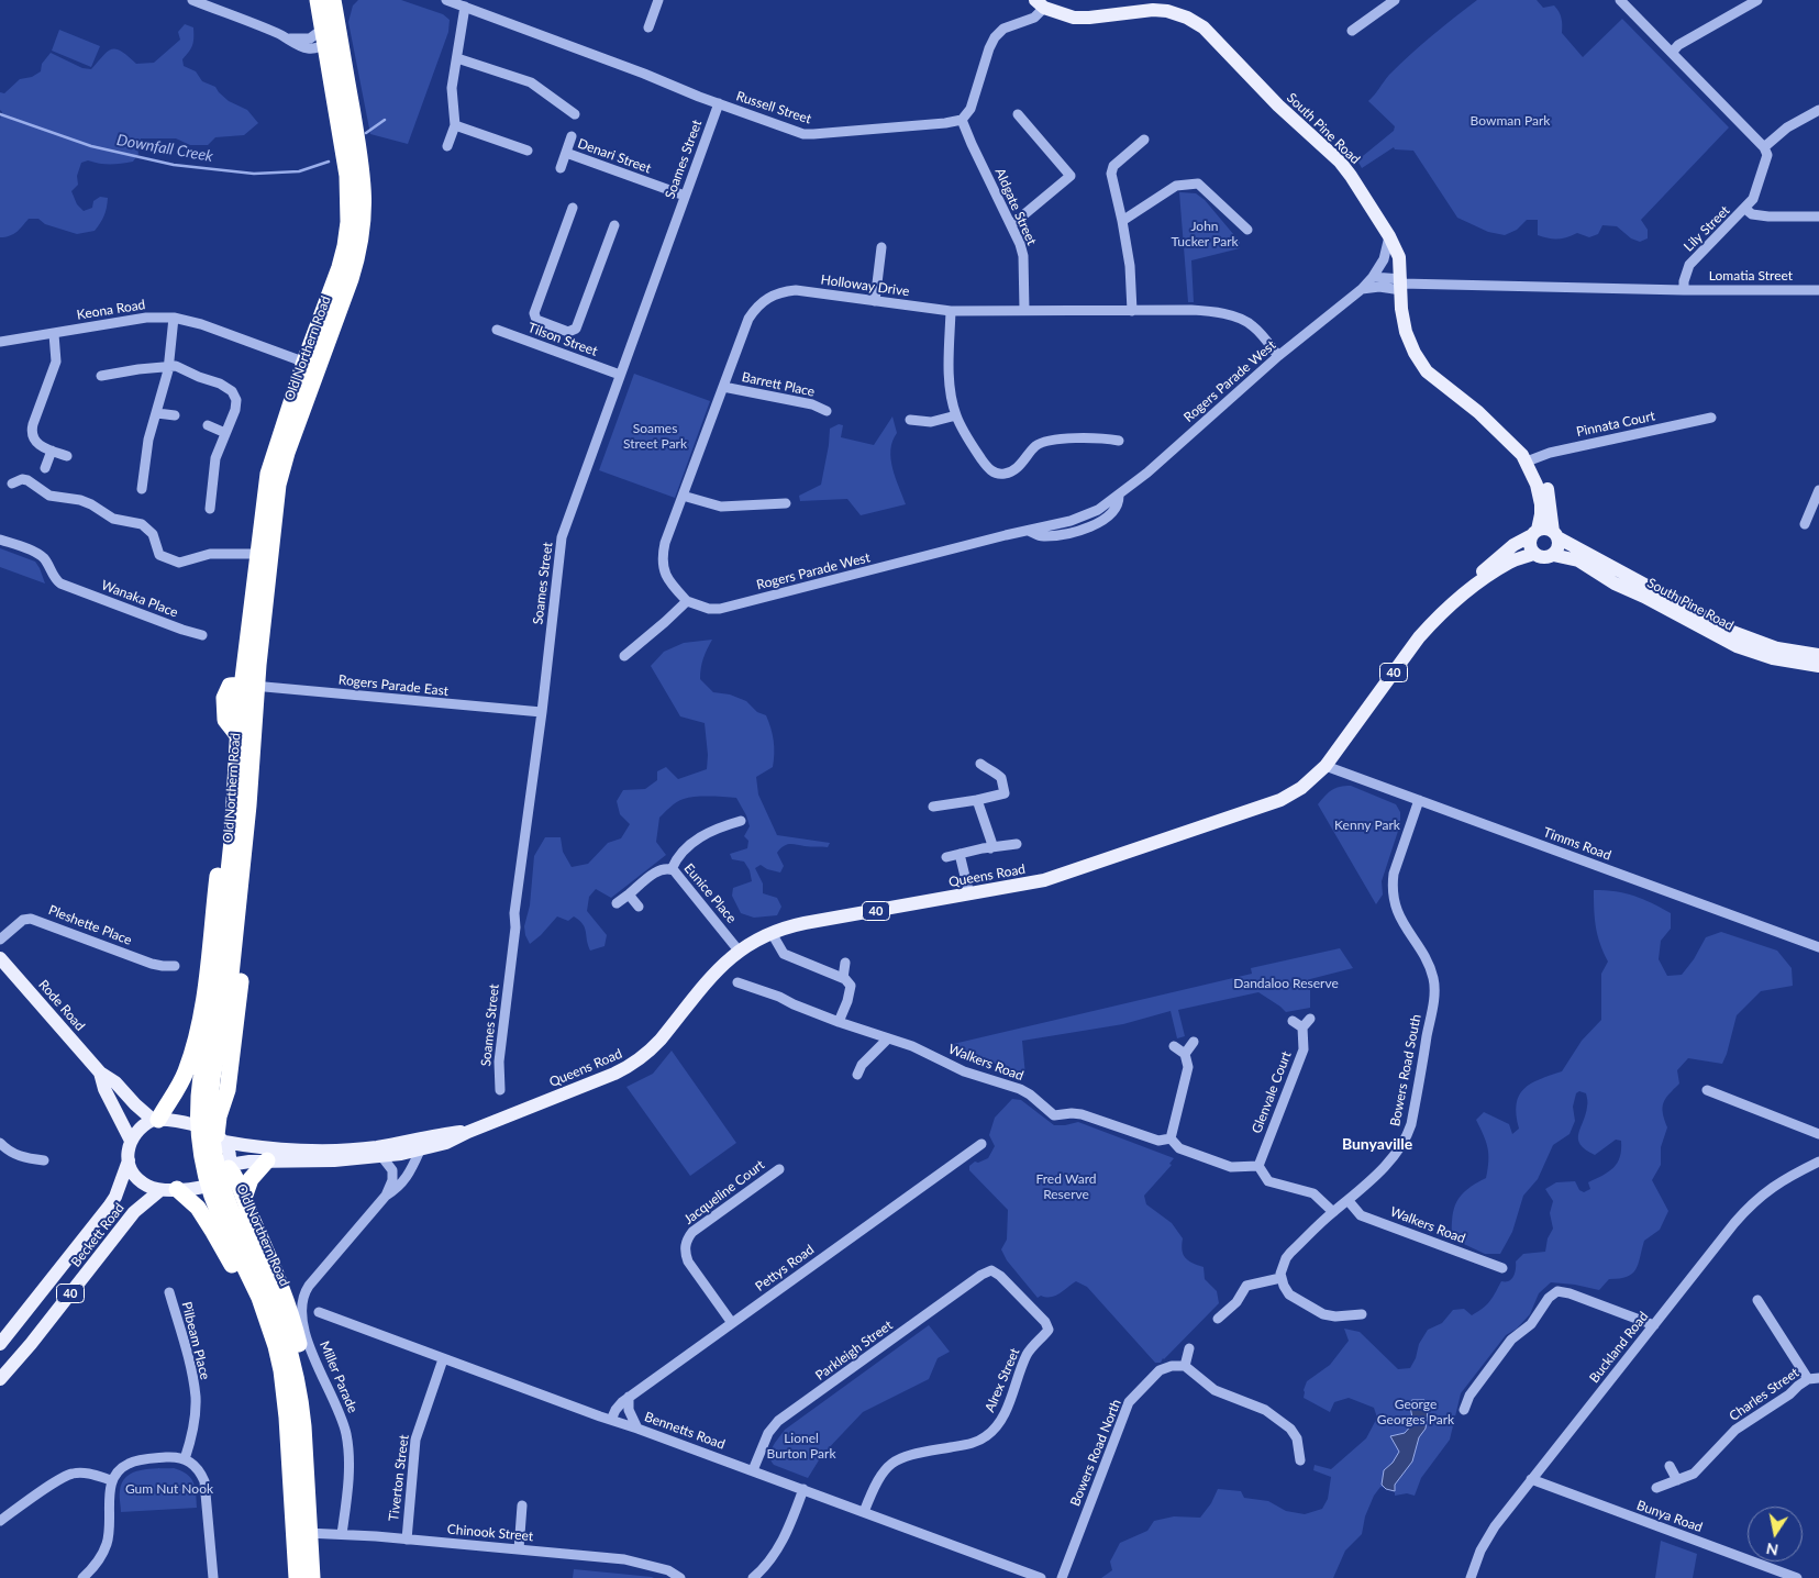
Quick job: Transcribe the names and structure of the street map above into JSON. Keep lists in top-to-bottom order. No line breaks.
{"streets":{"highway":["Old Northern Road"],"main road":["South Pine Road","40","Queens Road","Rode Road","Beckett Road"],"street":["Russell Street","Denari Street","Soames Street","Aldgate Street","Lily Street","Lomatia Street","Holloway Drive","Keona Road","Tilson Street","Rogers Parade West","Barrett Place","Pinnata Court","Wanaka Place","Rogers Parade East","Timms Road","Eunice Place","Pleshette Place","Walkers Road","Bowers Road South","Glenvale Court","Jacqueline Court","Pettys Road","Pilbeam Place","Buckland Road","Parkleigh Street","Miller Parade","Alrex Street","Charles Street","Bennetts Road","Bowers Road North","Tiverton Street","Bunya Road","Chinook Street"]},"crossings":[["Russell Street","Soames Street"],["Russell Street","Aldgate Street"],["South Pine Road","Rogers Parade West"],["South Pine Road","Pinnata Court"],["South Pine Road","40"],["South Pine Road","Queens Road"],["Denari Street","Soames Street"],["Soames Street","Tilson Street"],["Soames Street","Rogers Parade East"],["Aldgate Street","Holloway Drive"],["Lily Street","Lomatia Street"],["Holloway Drive","Rogers Parade West"],["Holloway Drive","Barrett Place"],["Keona Road","Old Northern Road"],["Old Northern Road","Rogers Parade East"],["Old Northern Road","Chinook Street"],["40","Queens Road"],["40","Rode Road"],["40","Beckett Road"],["Timms Road","Queens Road"],["Timms Road","Bowers Road South"],["Queens Road","Eunice Place"],["Queens Road","Rode Road"],["Queens Road","Beckett Road"],["Queens Road","Miller Parade"],["Rode Road","Beckett Road"],["Walkers Road","Bowers Road South"],["Walkers Road","Glenvale Court"],["Jacqueline Court","Pettys Road"],["Pettys Road","Bennetts Road"],["Buckland Road","Bunya Road"],["Parkleigh Street","Alrex Street"],["Parkleigh Street","Bennetts Road"],["Miller Parade","Chinook Street"],["Alrex Street","Bennetts Road"],["Bennetts Road","Tiverton Street"],["Tiverton Street","Chinook Street"]],"districts":["Bunyaville"],"water":["Downfall Creek"],"parks":["Bowman Park","John Tucker Park","Soames Street Park","Kenny Park","Dandaloo Reserve","Fred Ward Reserve","George Georges Park","Lionel Burton Park","Gum Nut Nook"],"north":"bottom"}
